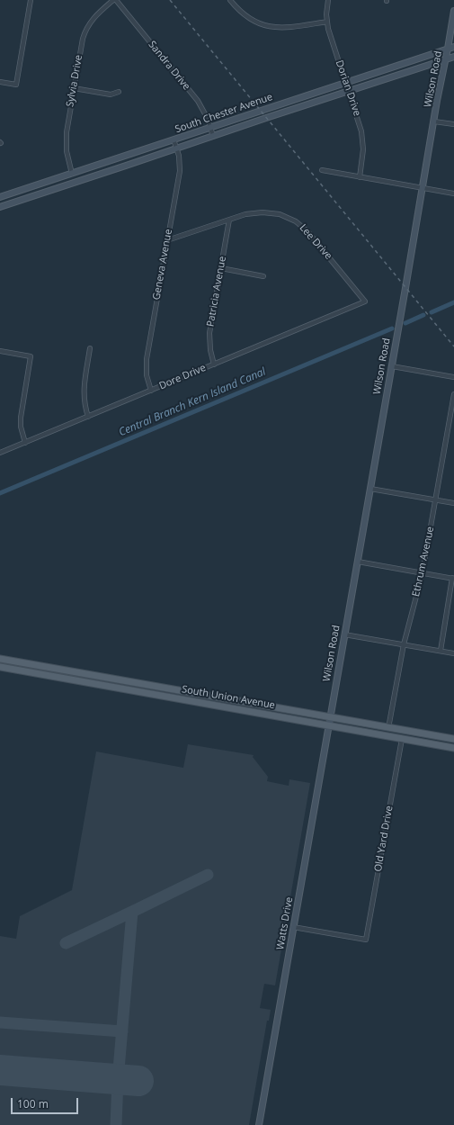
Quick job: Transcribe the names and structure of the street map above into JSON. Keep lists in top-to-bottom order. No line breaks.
{"streets":{"main road":["South Union Avenue"],"street":["Sandra Drive","Wilson Road","Sylvia Drive","Dorian Drive","South Chester Avenue","Lee Drive","Geneva Avenue","Patricia Avenue","Dore Drive","Ethrum Avenue","Old Yard Drive","Watts Drive"]},"crossings":[["Sandra Drive","Sylvia Drive"],["Sandra Drive","South Chester Avenue"],["Wilson Road","South Chester Avenue"],["Wilson Road","South Union Avenue"],["Wilson Road","Watts Drive"],["Sylvia Drive","South Chester Avenue"],["Dorian Drive","South Chester Avenue"],["South Chester Avenue","Geneva Avenue"],["Lee Drive","Geneva Avenue"],["Lee Drive","Patricia Avenue"],["Lee Drive","Dore Drive"],["Geneva Avenue","Dore Drive"],["Patricia Avenue","Dore Drive"],["Ethrum Avenue","South Union Avenue"],["South Union Avenue","Old Yard Drive"],["South Union Avenue","Watts Drive"],["Old Yard Drive","Watts Drive"]],"water":["Central Branch Kern Island Canal"],"scale_bar":"100 m"}
